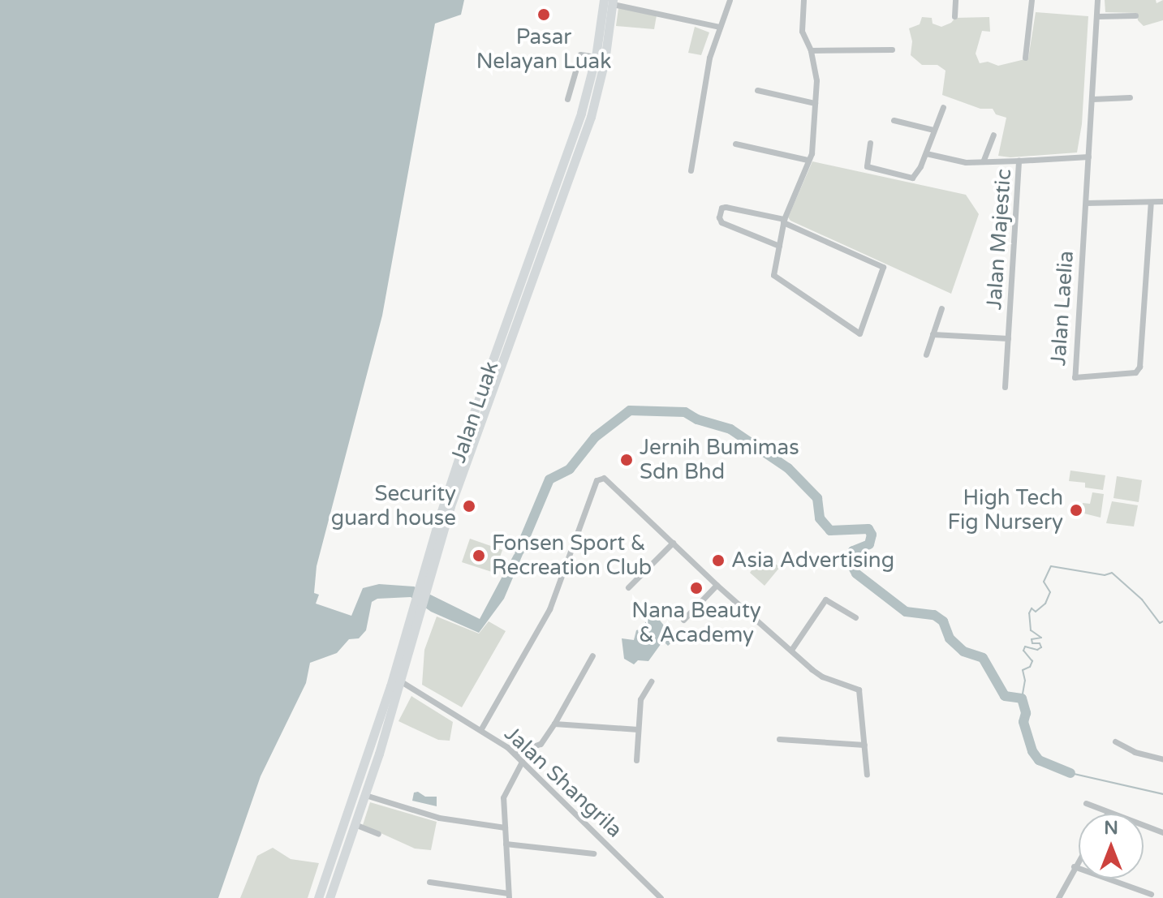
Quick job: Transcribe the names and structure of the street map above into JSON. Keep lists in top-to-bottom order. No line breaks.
{"streets":{"main road":["Jalan Luak"],"street":["Jalan Majestic","Jalan Laelia","Jalan Shangrila"]},"crossings":[["Jalan Majestic","Jalan Laelia"],["Jalan Luak","Jalan Shangrila"]],"places":["Pasar Nelayan Luak","Jernih Bumimas Sdn Bhd","Security guard house","High Tech Fig Nursery","Fonsen Sport & Recreation Club","Asia Advertising","Nana Beauty & Academy"],"north":"top"}
